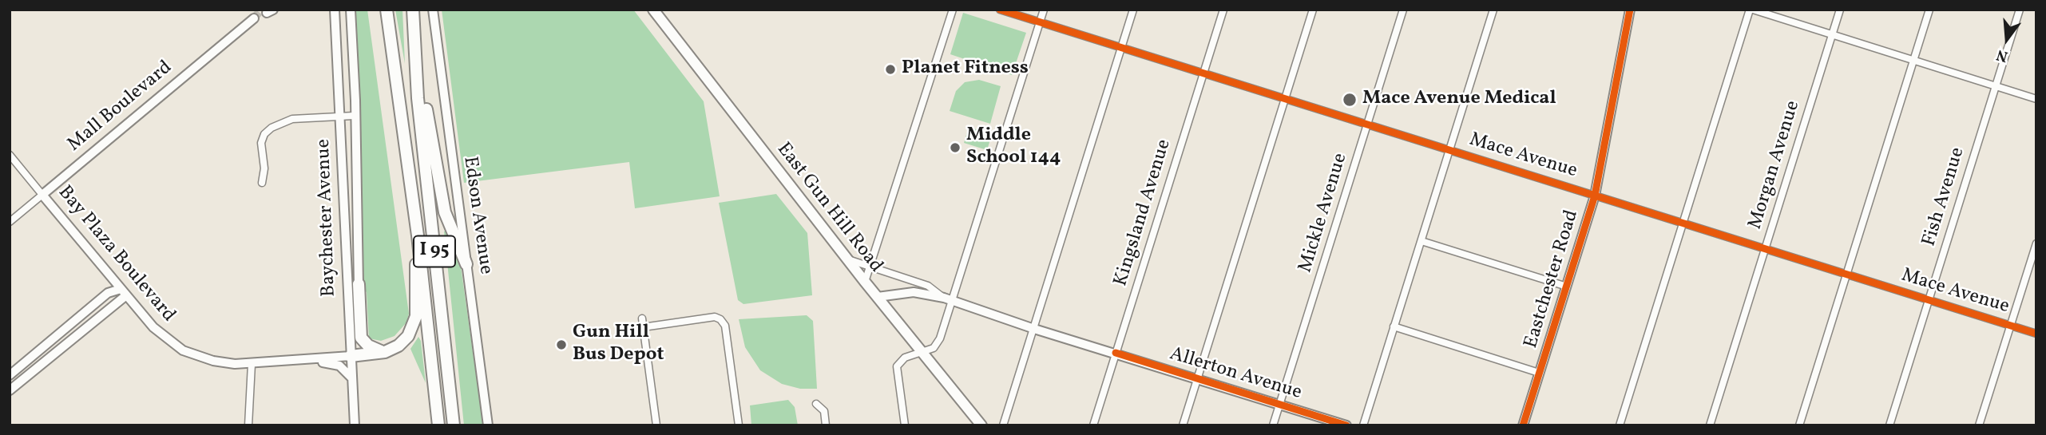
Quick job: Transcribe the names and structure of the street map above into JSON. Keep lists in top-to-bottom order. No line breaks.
{"streets":{"highway":["I 95"],"main road":["Mall Boulevard","East Gun Hill Road","Edson Avenue","Baychester Avenue","Bay Plaza Boulevard","Eastchester Road","Allerton Avenue"],"street":["Mace Avenue","Morgan Avenue","Fish Avenue","Kingsland Avenue","Mickle Avenue"]},"crossings":[["Mall Boulevard","Bay Plaza Boulevard"],["Mace Avenue","Morgan Avenue"],["Mace Avenue","Fish Avenue"],["Mace Avenue","Kingsland Avenue"],["Mace Avenue","Mickle Avenue"],["Mace Avenue","Eastchester Road"],["East Gun Hill Road","Allerton Avenue"],["Kingsland Avenue","Allerton Avenue"],["Mickle Avenue","Allerton Avenue"],["Baychester Avenue","Bay Plaza Boulevard"]],"places":["Planet Fitness","Mace Avenue Medical","Middle School 144","Gun Hill Bus Depot"],"north":"bottom"}
